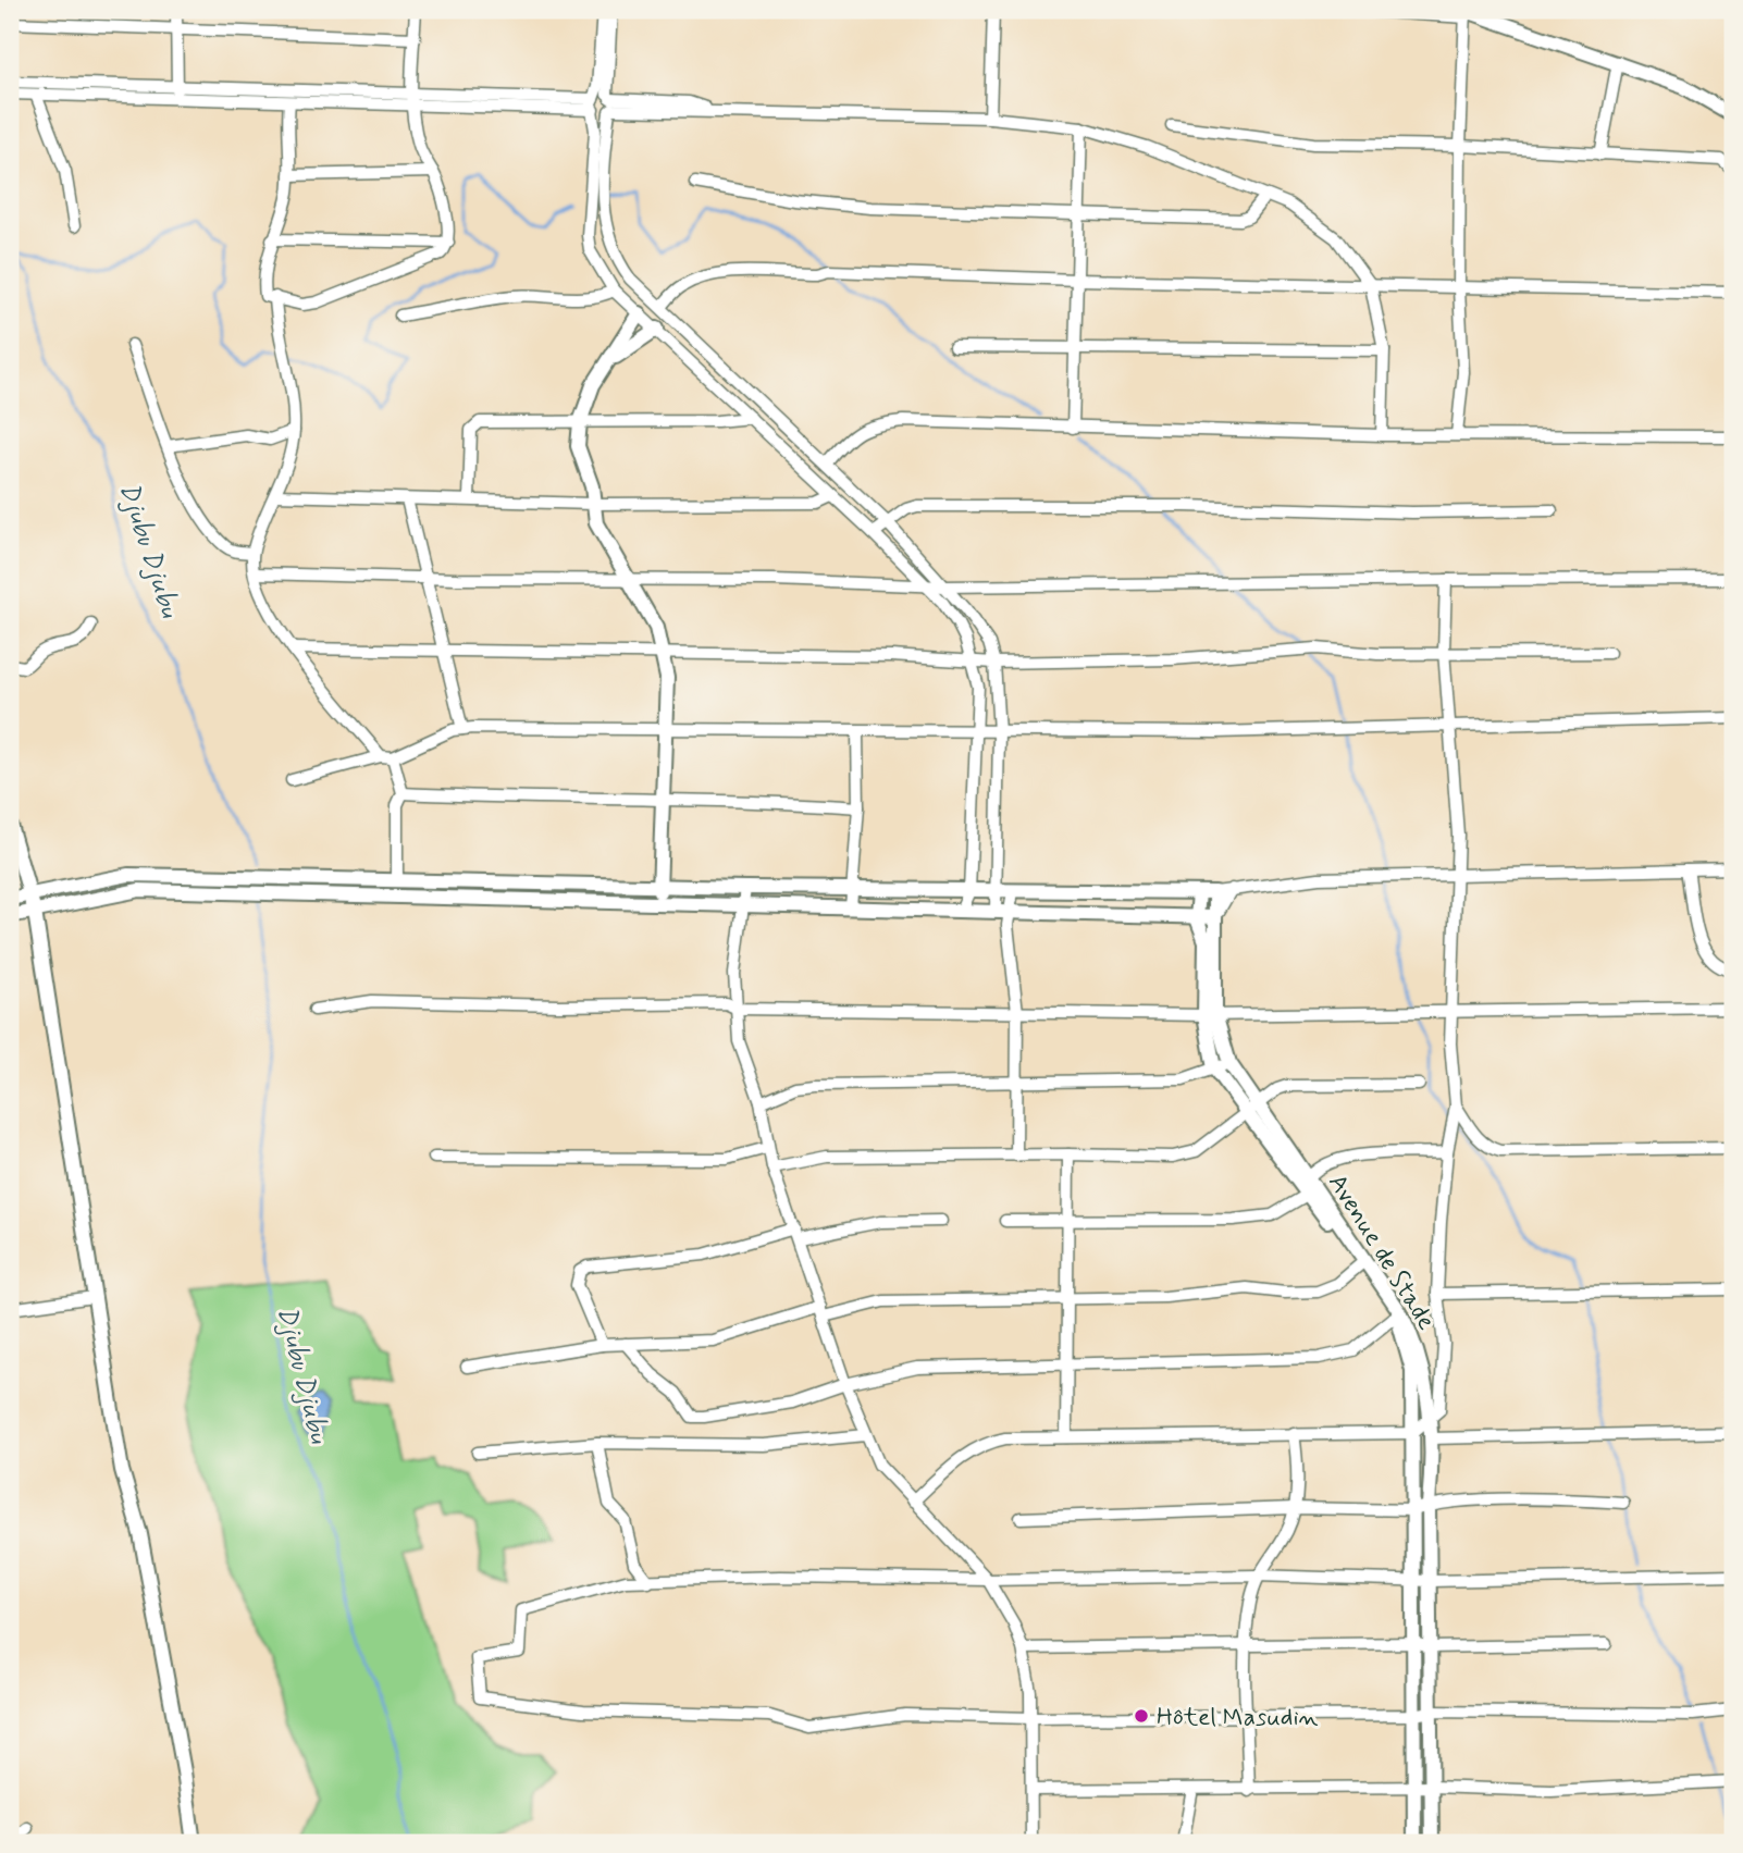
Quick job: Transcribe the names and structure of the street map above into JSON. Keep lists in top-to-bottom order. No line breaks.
{"streets":{"street":["Avenue de Stade"]},"water":["Djubu Djubu"],"places":["Hôtel Masudin"]}
